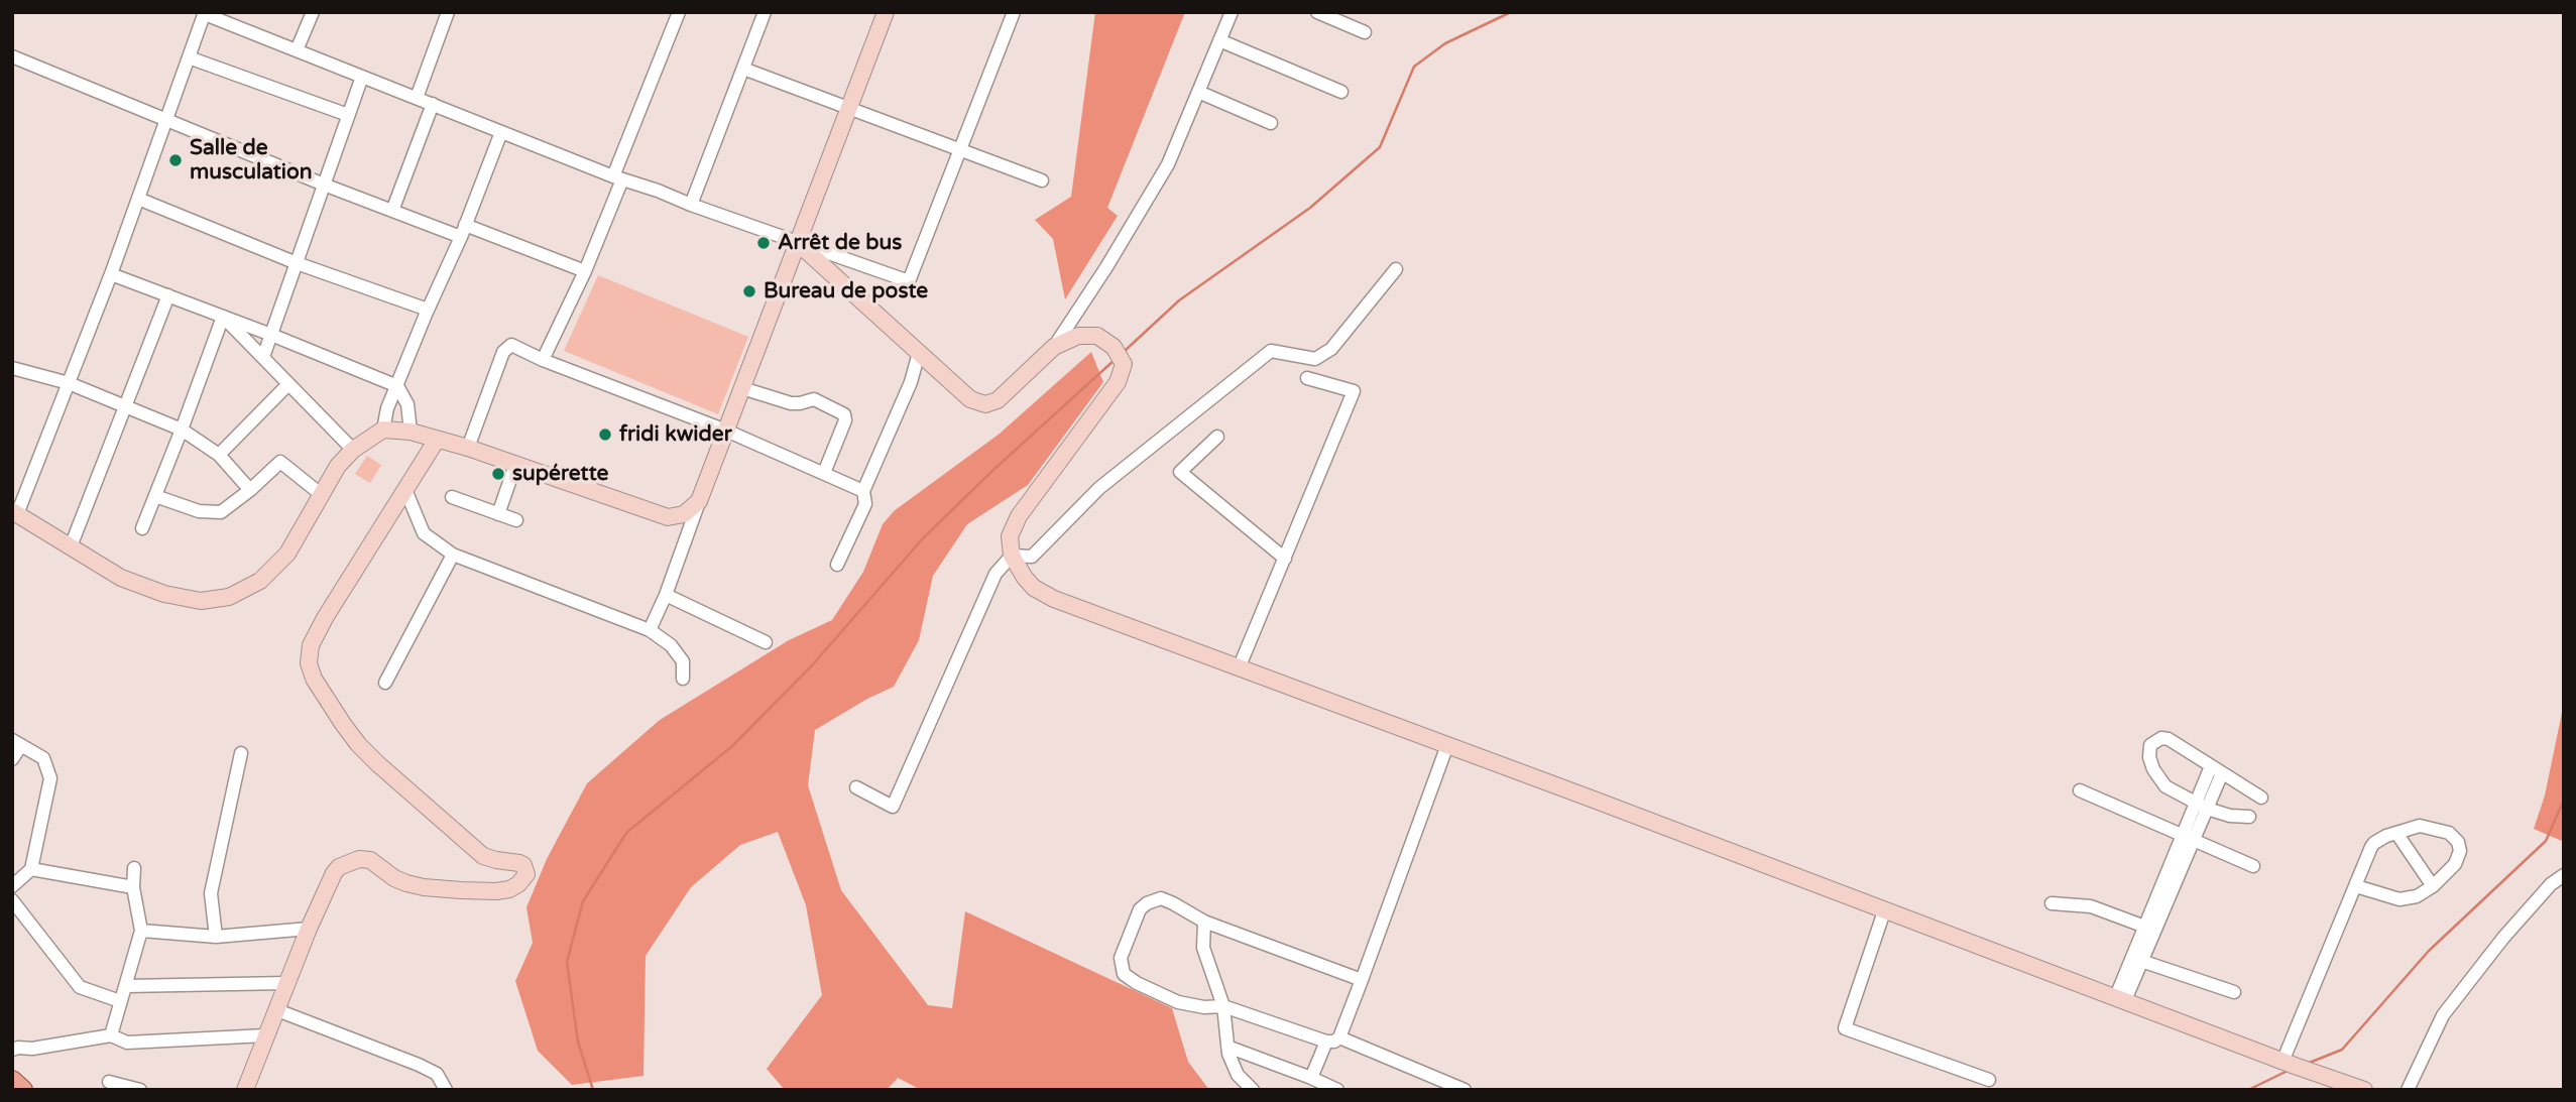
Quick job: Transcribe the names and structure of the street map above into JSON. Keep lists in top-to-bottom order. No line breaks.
{"places":["Salle de musculation","Arrêt de bus","Bureau de poste","fridi kwider","supérette"]}
